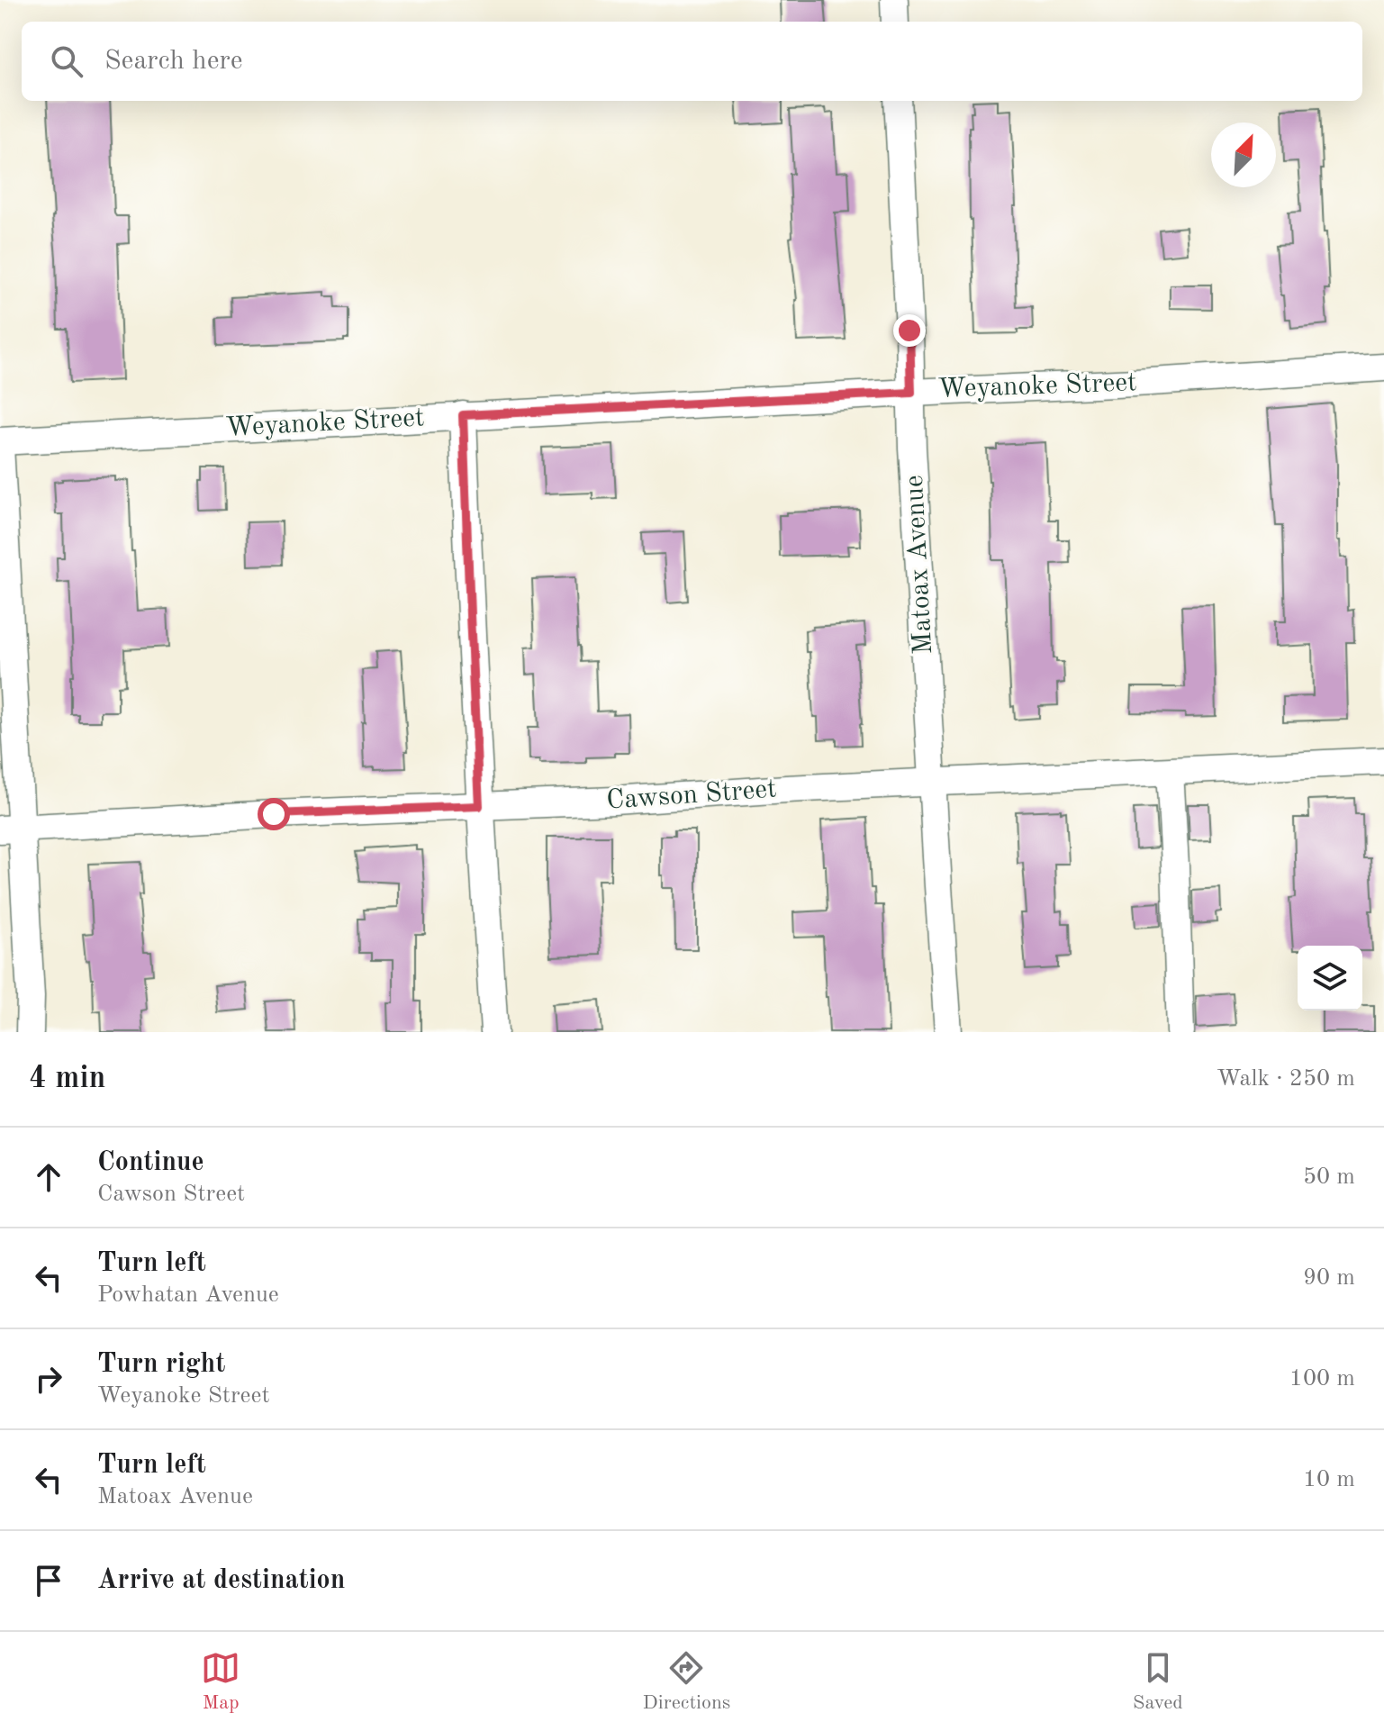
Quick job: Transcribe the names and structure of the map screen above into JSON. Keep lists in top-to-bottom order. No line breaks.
{"streets":{"street":["Weyanoke Street","Matoax Avenue","Cawson Street"]},"crossings":[["Weyanoke Street","Matoax Avenue"],["Matoax Avenue","Cawson Street"]],"north":"top right","page":{"search":"Search here","heading":["4 min","Walk · 250 m"],"list":[["Continue","Cawson Street","50 m"],["Turn left","Powhatan Avenue","90 m"],["Turn right","Weyanoke Street","100 m"],["Turn left","Matoax Avenue","10 m"],"Arrive at destination"],"nav":["Map","Directions","Saved"]}}
